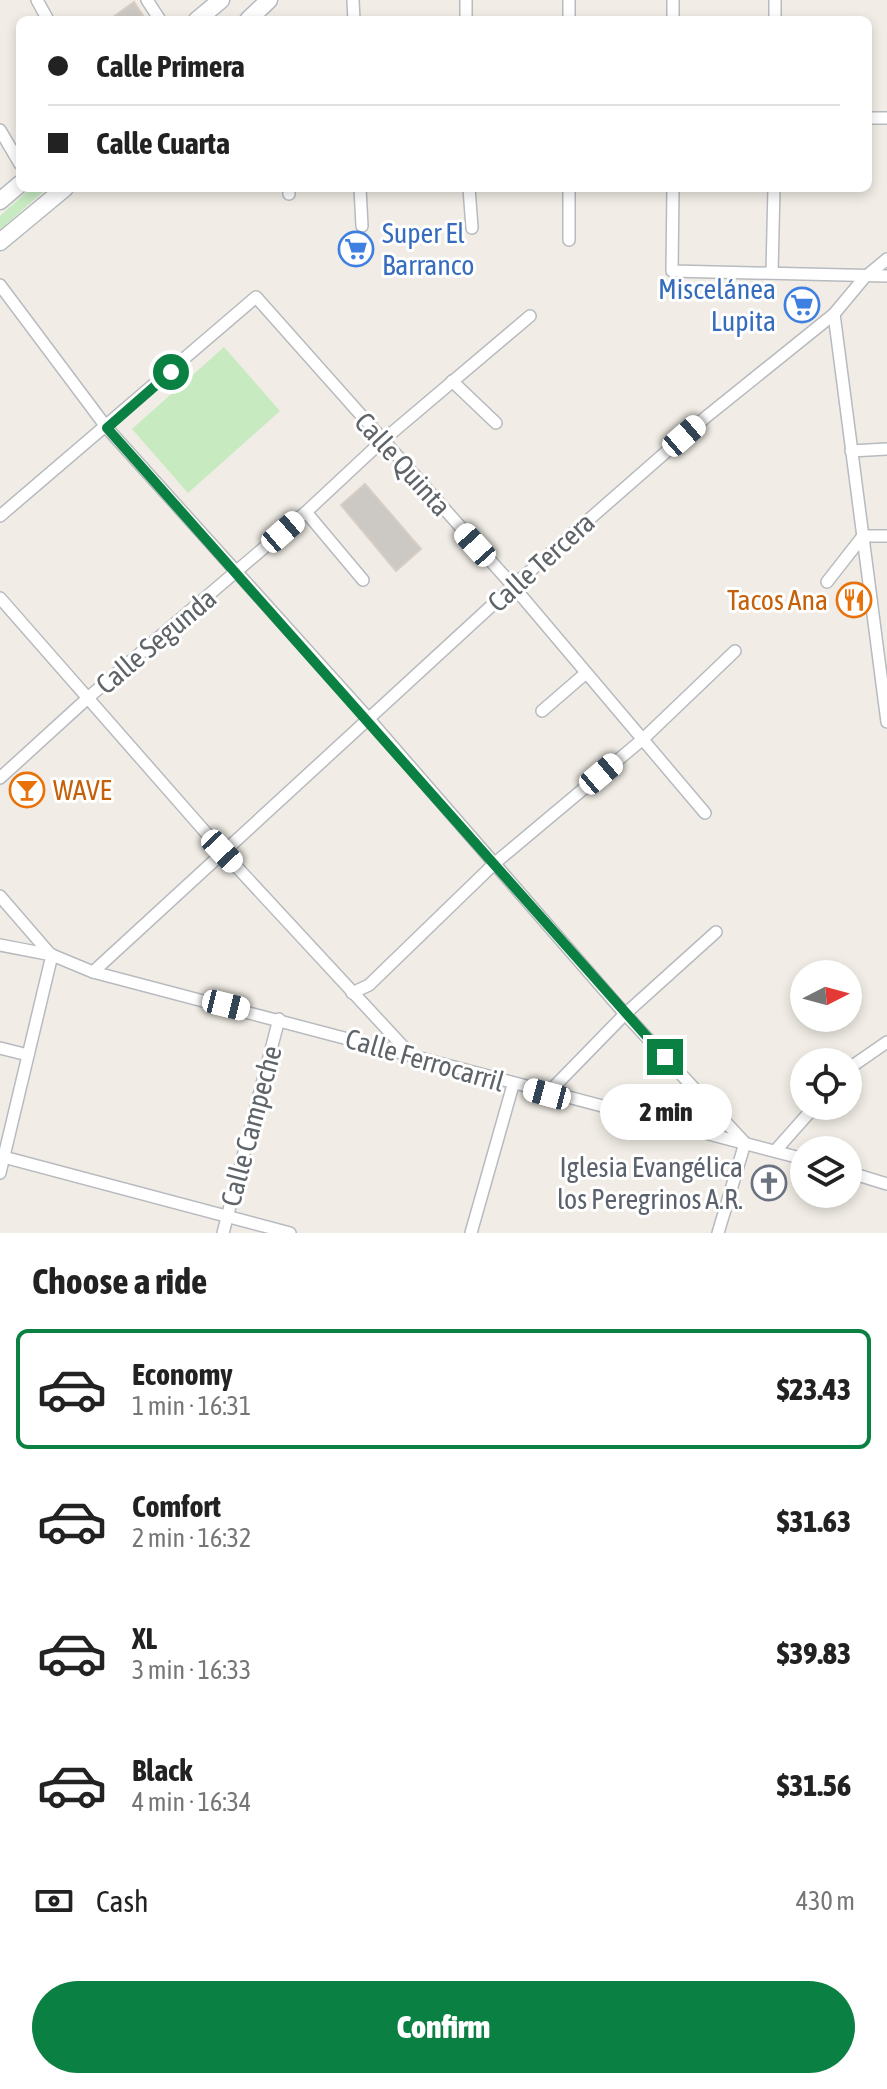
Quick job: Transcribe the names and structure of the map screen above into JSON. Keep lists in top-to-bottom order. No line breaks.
{"streets":{"street":["Calle Quinta","Calle Tercera","Calle Segunda","Calle Ferrocarril","Calle Campeche"]},"crossings":[["Calle Quinta","Calle Tercera"],["Calle Quinta","Calle Segunda"],["Calle Tercera","Calle Ferrocarril"],["Calle Ferrocarril","Calle Campeche"]],"places":{"supermarket":["Super El Barranco","Miscelánea Lupita"],"restaurant":["Tacos Ana"],"bar":["WAVE"],"church":["Iglesia Evangélica los Peregrinos A.R."]},"north":"right","page":{"banner":["Calle Primera","Calle Cuarta"],"bubble":"2 min","heading":"Choose a ride","list":[{"name":"Economy","note":"1 min · 16:31","value":"$23.43"},{"name":"Comfort","note":"2 min · 16:32","value":"$31.63"},{"name":"XL","note":"3 min · 16:33","value":"$39.83"},{"name":"Black","note":"4 min · 16:34","value":"$31.56"}],"pay":["Cash","430 m"],"buttons":"Confirm"}}
